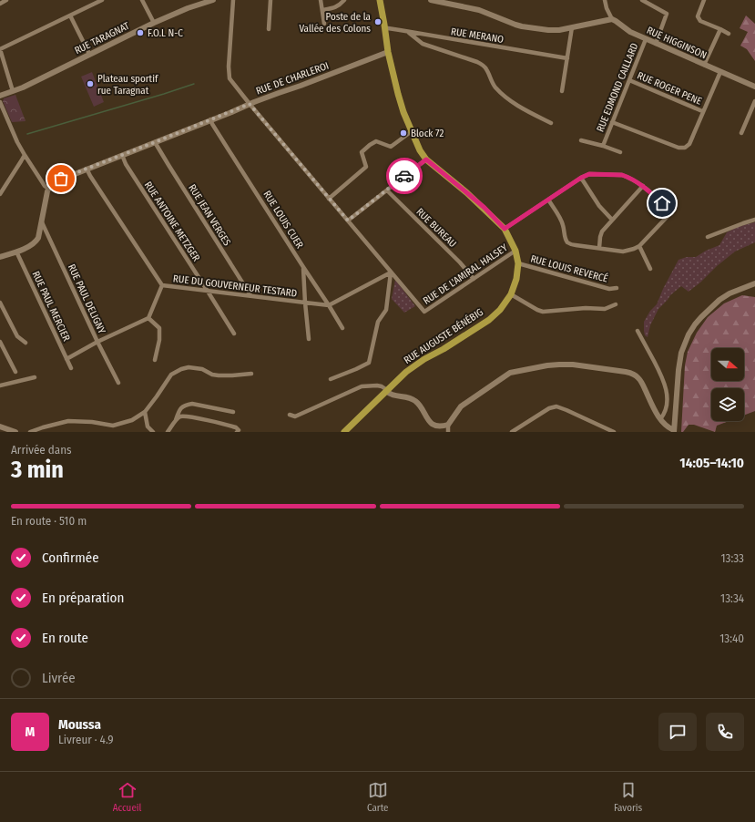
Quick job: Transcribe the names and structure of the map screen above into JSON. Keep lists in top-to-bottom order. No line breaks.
{"streets":{"main road":["RUE AUGUSTE BÉNÉBIG"],"street":["RUE MERANO","RUE TARAGNAT","RUE HIGGINSON","RUE DE CHARLEROI","RUE EDMOND CAILLARD","RUE ROGER PENE","RUE JEAN VERGES","RUE LOUIS CUER","RUE ANTOINE METZGER","RUE BUREAU","RUE LOUIS REVERCÉ","RUE DE L'AMIRAL HALSEY","RUE DU GOUVERNEUR TESTARD","RUE PAUL DELIGNY","RUE PAUL MERCIER"]},"crossings":[["RUE MERANO","RUE AUGUSTE BÉNÉBIG"],["RUE HIGGINSON","RUE EDMOND CAILLARD"],["RUE DE CHARLEROI","RUE JEAN VERGES"],["RUE DE CHARLEROI","RUE LOUIS CUER"],["RUE DE CHARLEROI","RUE ANTOINE METZGER"],["RUE DE CHARLEROI","RUE AUGUSTE BÉNÉBIG"],["RUE EDMOND CAILLARD","RUE ROGER PENE"],["RUE JEAN VERGES","RUE DU GOUVERNEUR TESTARD"],["RUE LOUIS CUER","RUE DU GOUVERNEUR TESTARD"],["RUE ANTOINE METZGER","RUE DU GOUVERNEUR TESTARD"],["RUE BUREAU","RUE DE L'AMIRAL HALSEY"],["RUE LOUIS REVERCÉ","RUE AUGUSTE BÉNÉBIG"],["RUE DE L'AMIRAL HALSEY","RUE AUGUSTE BÉNÉBIG"]],"places":["Poste de la Vallée des Colons","F.O.L N-C","Plateau sportif rue Taragnat","Block 72"],"north":"right","page":{"heading":["3 min","Arrivée dans","14:05–14:10"],"panel":["Moussa","Livreur · 4.9"],"bar":"En route · 510 m","list":[["Confirmée","13:33"],["En préparation","13:34"],["En route","13:40"],"Livrée"],"round":"M","tabs":["Accueil","Carte","Favoris"]}}
